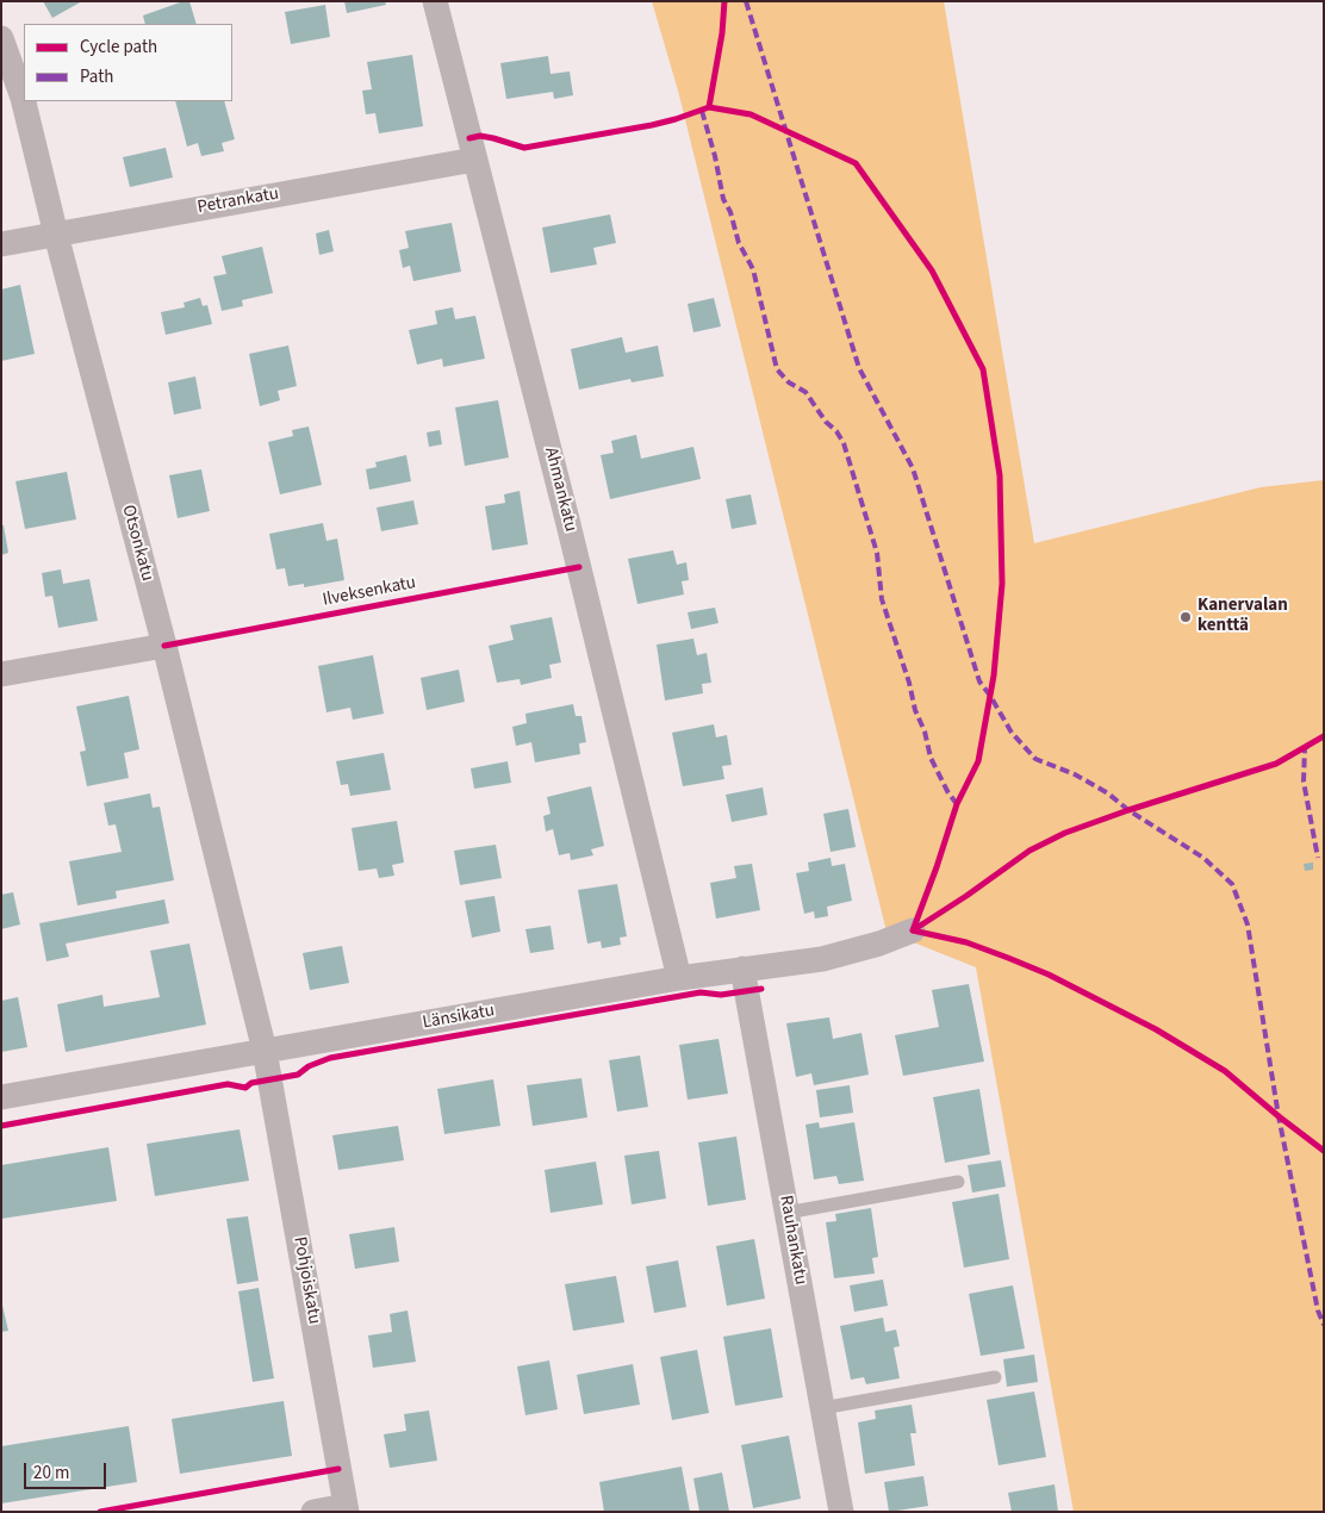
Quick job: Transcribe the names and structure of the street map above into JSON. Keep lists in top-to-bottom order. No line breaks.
{"streets":{"street":["Petrankatu","Ahmankatu","Otsonkatu","Länsikatu","Rauhankatu","Pohjoiskatu"],"cycle path":["Ilveksenkatu"]},"crossings":[["Petrankatu","Ahmankatu"],["Petrankatu","Otsonkatu"],["Ahmankatu","Länsikatu"],["Otsonkatu","Länsikatu"],["Otsonkatu","Pohjoiskatu"],["Länsikatu","Rauhankatu"],["Länsikatu","Pohjoiskatu"]],"places":["Kanervalan kenttä"],"legend":["Cycle path","Path"],"scale_bar":"20 m"}
